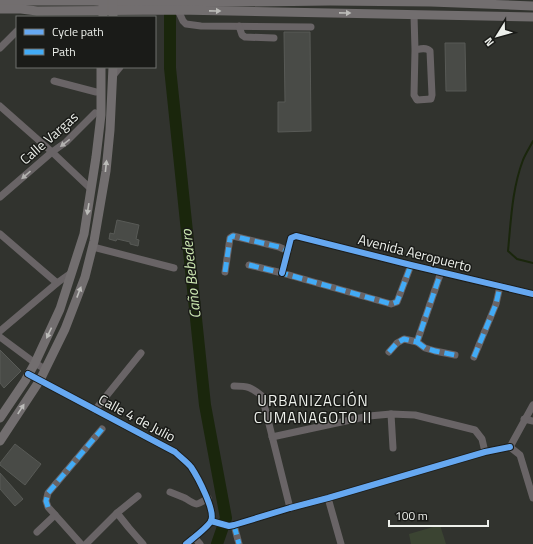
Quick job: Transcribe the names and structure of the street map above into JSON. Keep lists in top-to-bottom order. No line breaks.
{"streets":{"street":["Calle Vargas","Avenida Aeropuerto","Calle 4 de Julio"]},"one_way":["Calle Vargas"],"districts":["URBANIZACIÓN CUMANAGOTO II"],"water":["Caño Bebedero"],"legend":["Cycle path","Path"],"scale_bar":"100 m","north":"bottom left"}
